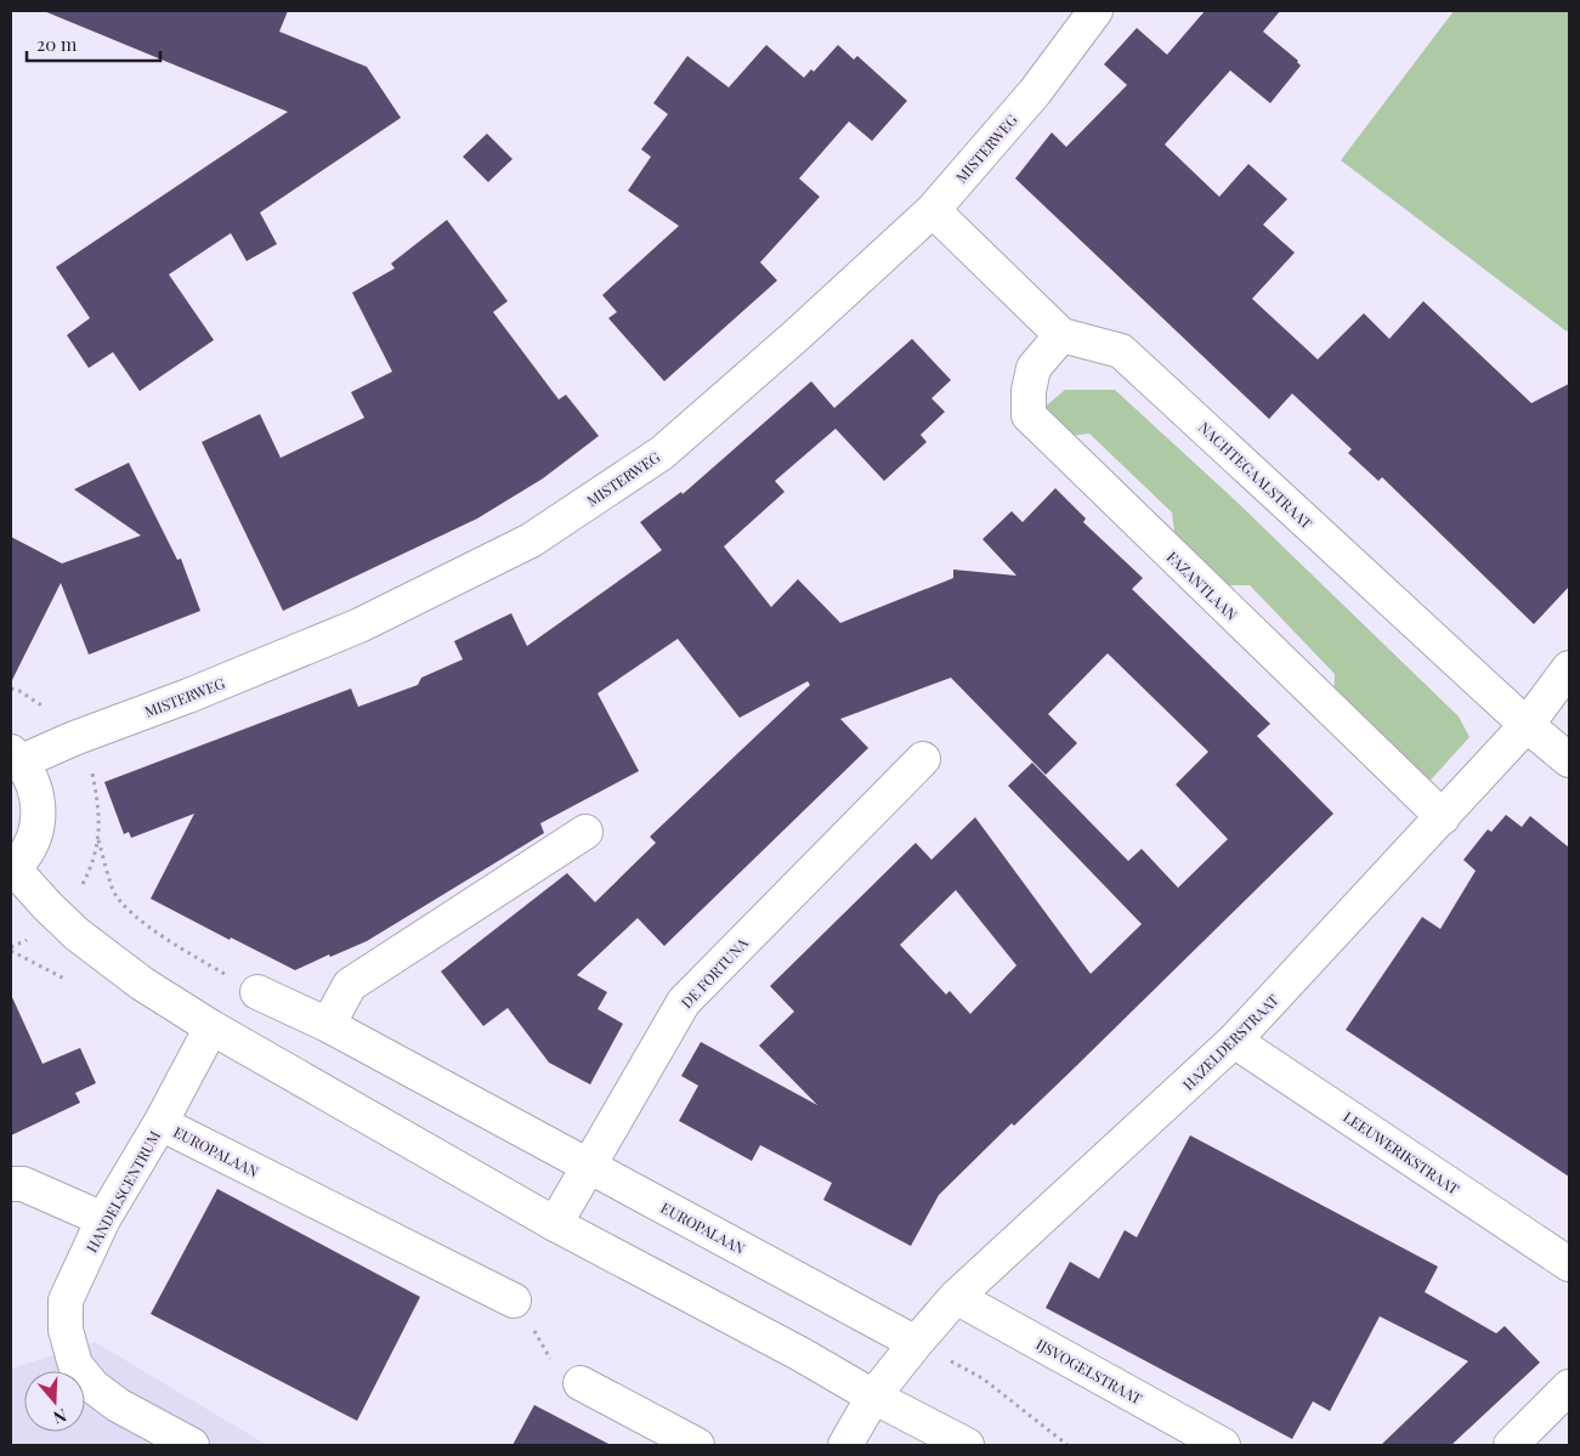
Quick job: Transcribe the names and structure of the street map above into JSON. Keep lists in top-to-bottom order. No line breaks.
{"streets":{"street":["MISTERWEG","NACHTEGAALSTRAAT","FAZANTLAAN","DE FORTUNA","HAZELDERSTRAAT","EUROPALAAN","LEEUWERIKSTRAAT","HANDELSCENTRUM","IJSVOGELSTRAAT"]},"crossings":[["MISTERWEG","NACHTEGAALSTRAAT"],["NACHTEGAALSTRAAT","FAZANTLAAN"],["NACHTEGAALSTRAAT","HAZELDERSTRAAT"],["FAZANTLAAN","HAZELDERSTRAAT"],["DE FORTUNA","EUROPALAAN"],["HAZELDERSTRAAT","EUROPALAAN"],["HAZELDERSTRAAT","LEEUWERIKSTRAAT"],["HAZELDERSTRAAT","IJSVOGELSTRAAT"],["EUROPALAAN","HANDELSCENTRUM"]],"scale_bar":"20 m","north":"bottom"}
